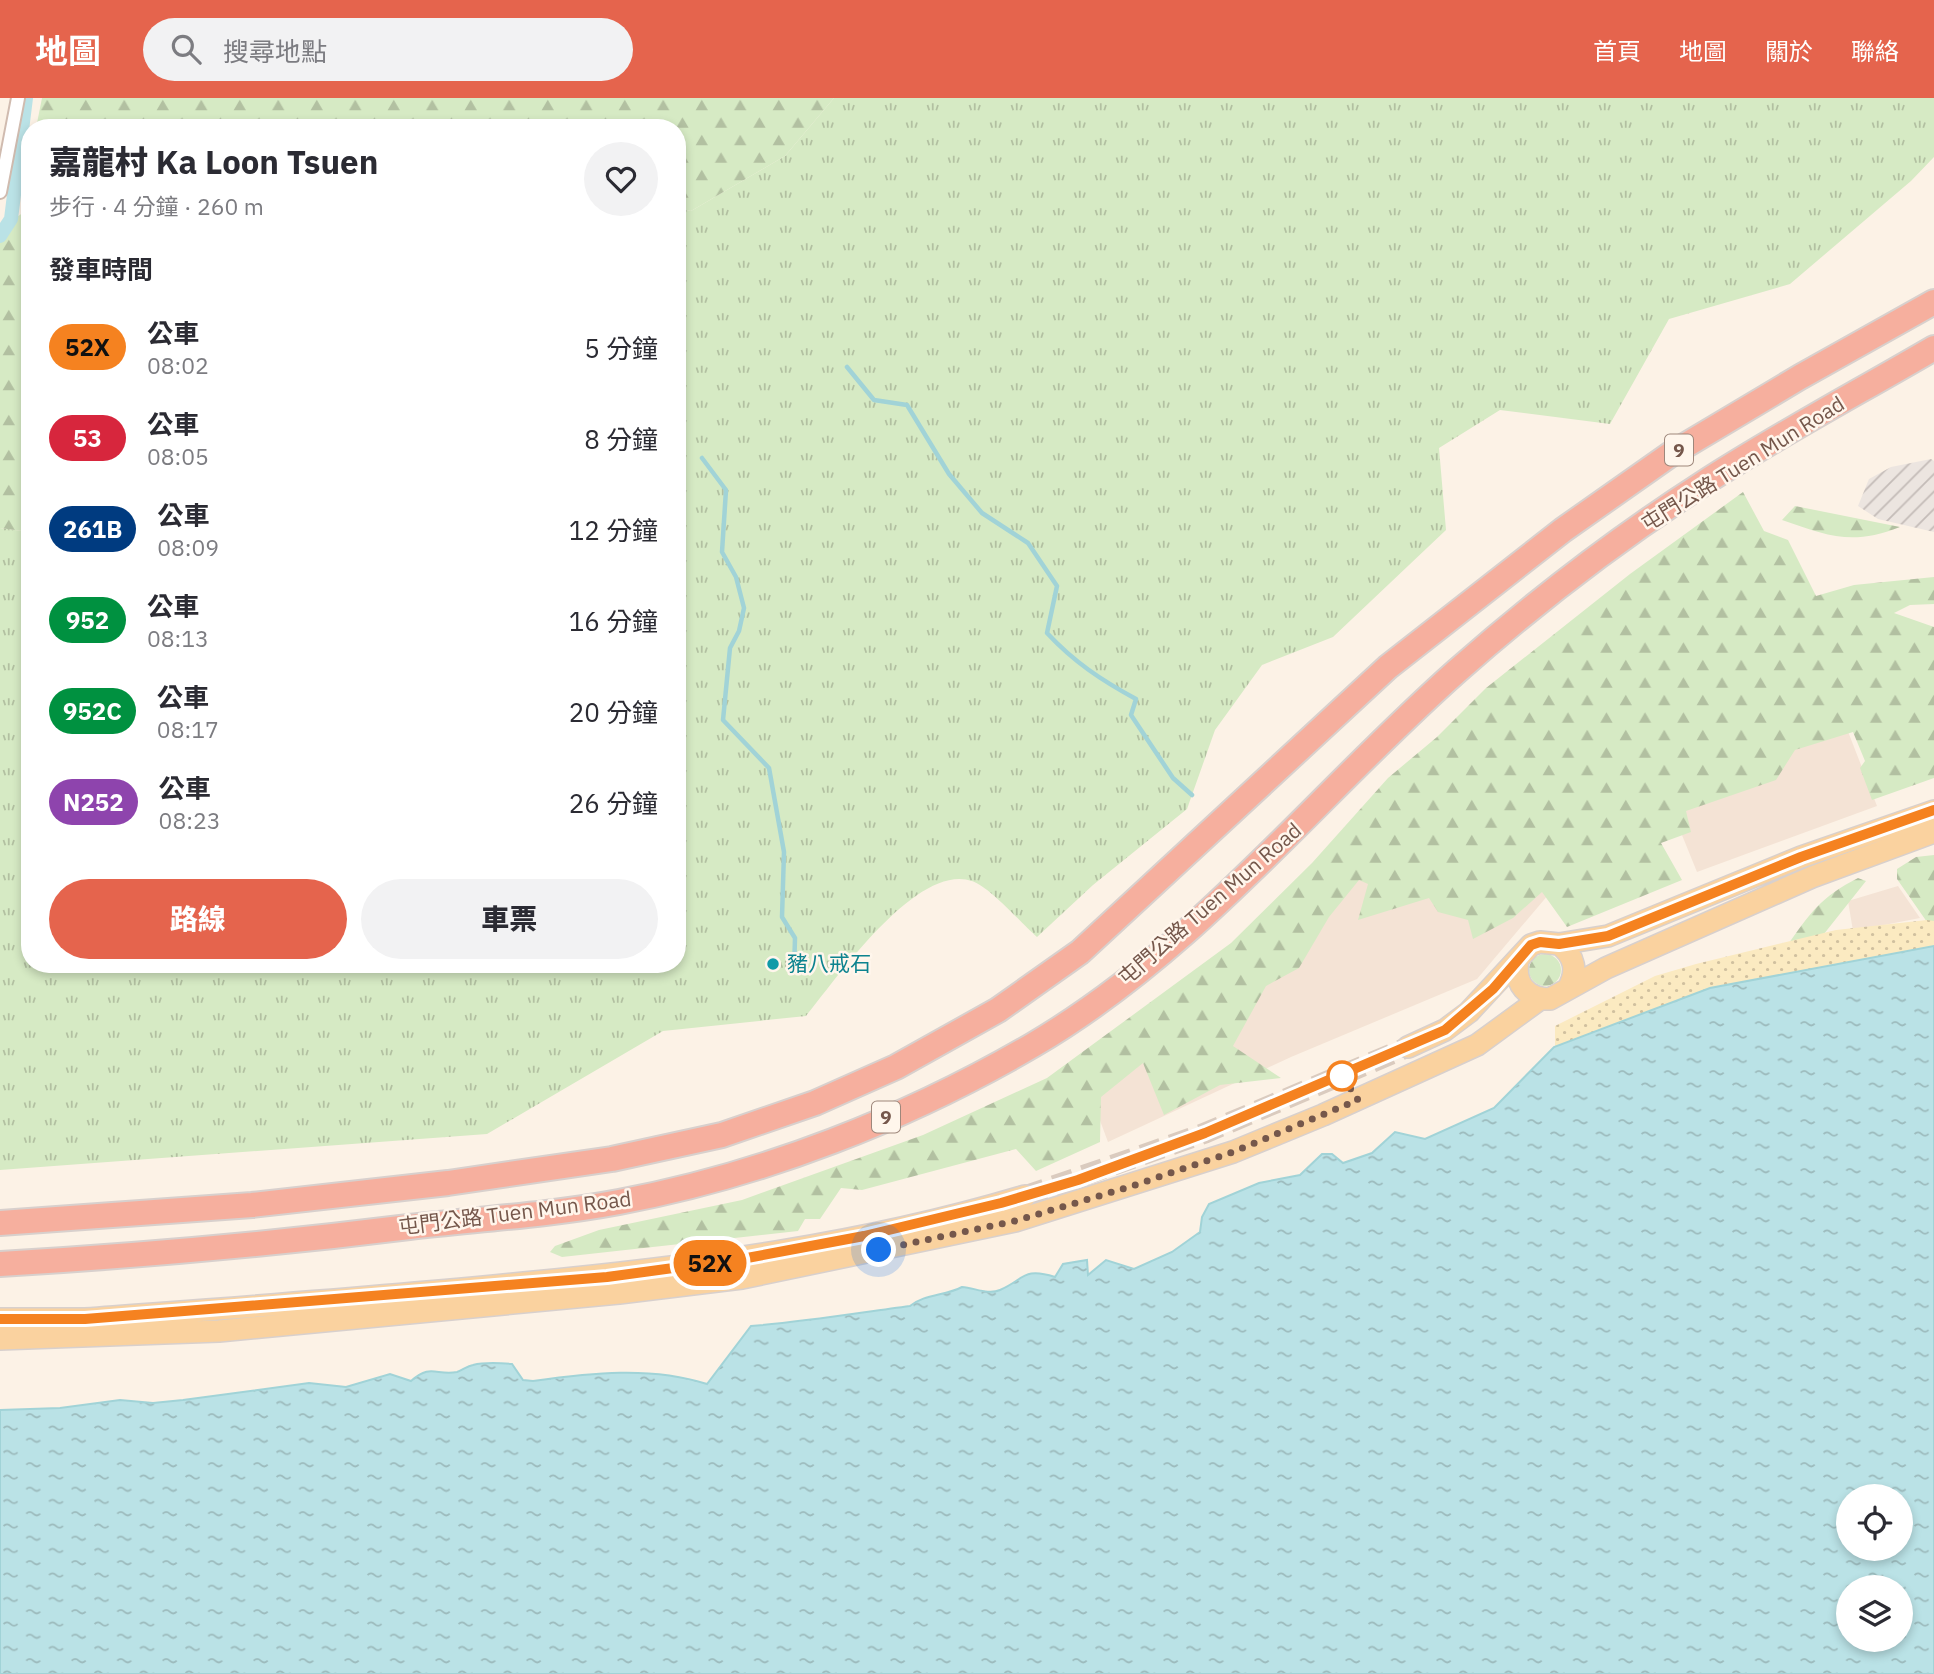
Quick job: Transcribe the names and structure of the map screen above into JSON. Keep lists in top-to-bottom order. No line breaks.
{"streets":{"highway":["9","屯門公路 Tuen Mun Road"]},"places":["豬八戒石"],"lines":["bus line 52X"],"page":{"header":"地圖","search":"搜尋地點","nav":["首頁","地圖","關於","聯絡"],"on_map":"52X","heading":[["嘉龍村 Ka Loon Tsuen","步行 · 4 分鐘 · 260 m"],"發車時間"],"list":[{"mark":"52X","name":"公車","note":"08:02","value":"5 分鐘"},{"mark":"53","name":"公車","note":"08:05","value":"8 分鐘"},{"mark":"261B","name":"公車","note":"08:09","value":"12 分鐘"},{"mark":"952","name":"公車","note":"08:13","value":"16 分鐘"},{"mark":"952C","name":"公車","note":"08:17","value":"20 分鐘"},{"mark":"N252","name":"公車","note":"08:23","value":"26 分鐘"}],"buttons":["路線","車票"]}}
